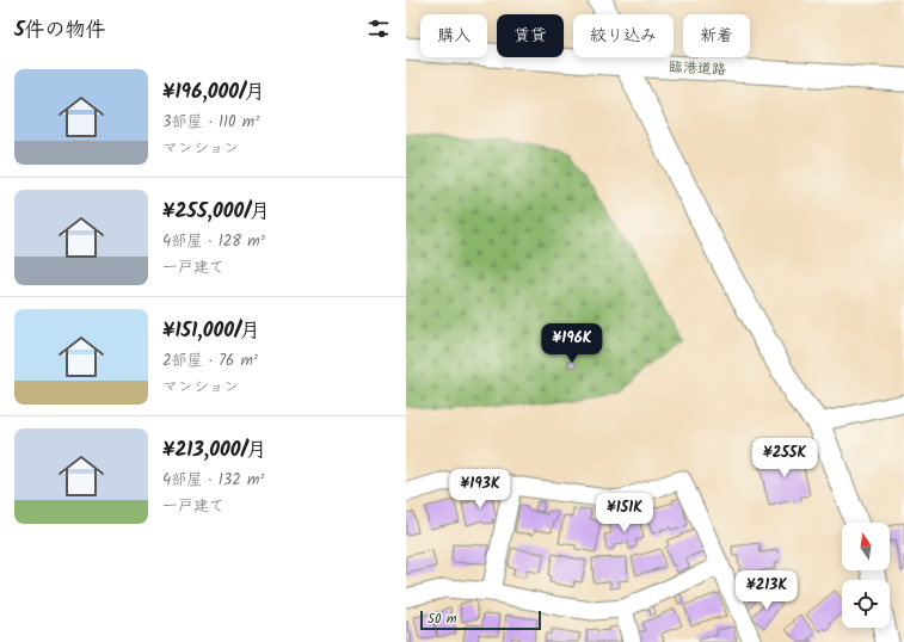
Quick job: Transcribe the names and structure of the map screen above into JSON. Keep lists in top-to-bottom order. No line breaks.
{"streets":{"street":["臨港道路"]},"scale_bar":"50 m","north":"top","page":{"heading":"5件の物件","chip":["購入","賃貸","絞り込み","新着"],"list":[{"name":"¥196,000/月","note":"3部屋 · 110 m² · マンション"},{"name":"¥255,000/月","note":"4部屋 · 128 m² · 一戸建て"},{"name":"¥151,000/月","note":"2部屋 · 76 m² · マンション"},{"name":"¥213,000/月","note":"4部屋 · 132 m² · 一戸建て"}],"price":["¥196K","¥255K","¥193K","¥151K","¥213K"],"scale":"50 m"}}
